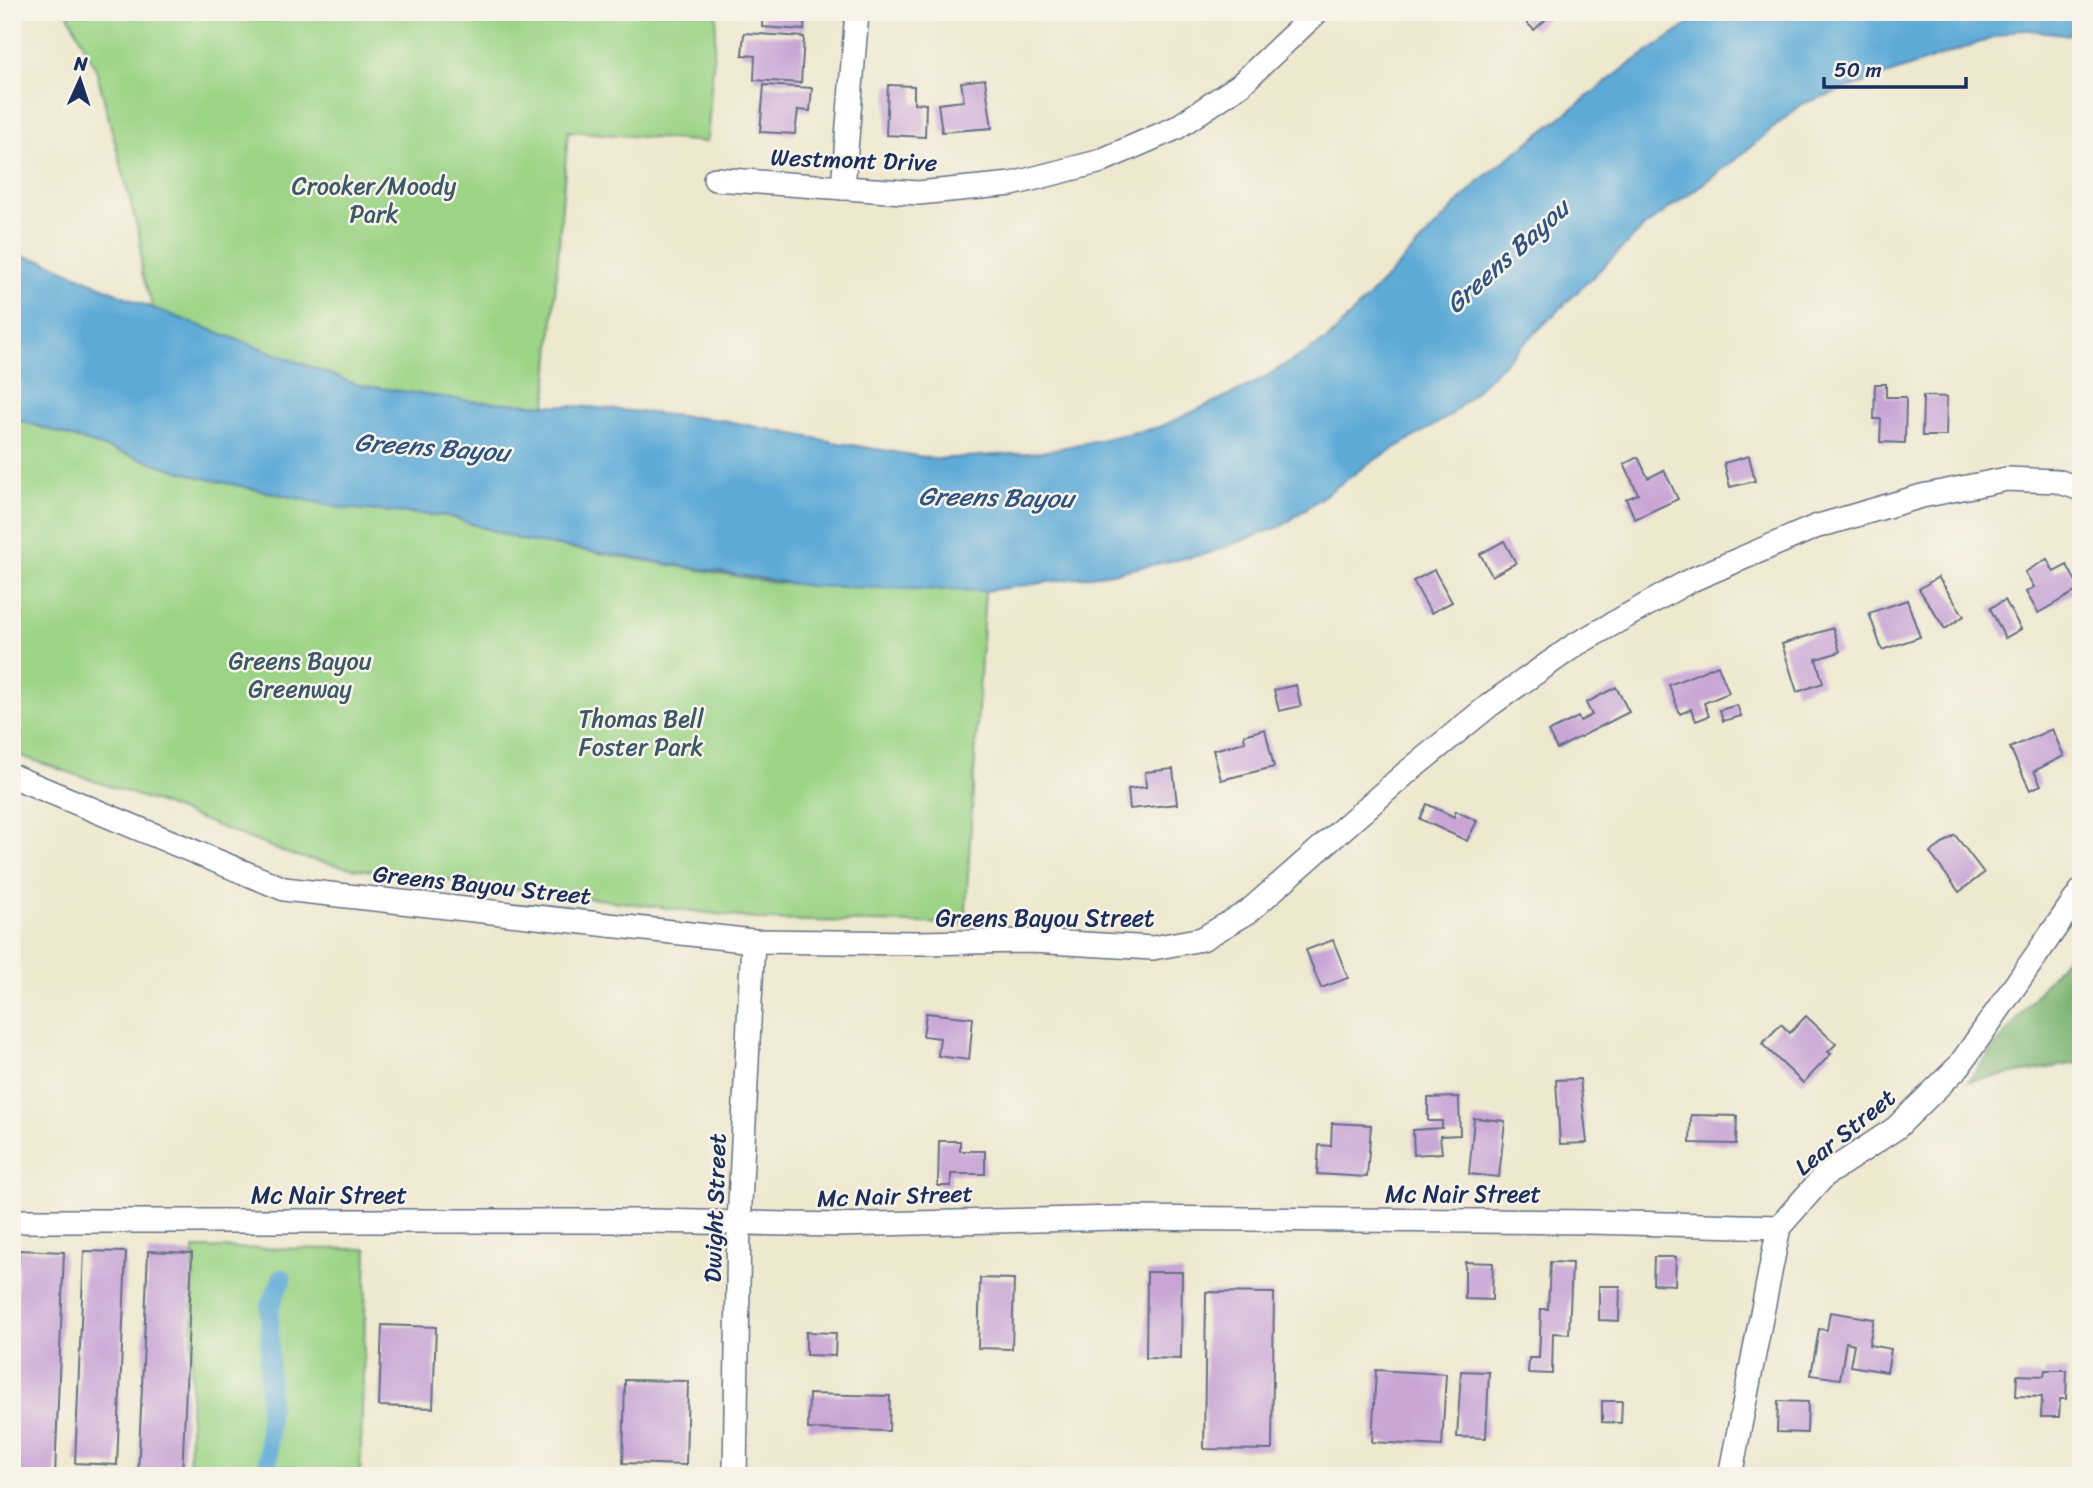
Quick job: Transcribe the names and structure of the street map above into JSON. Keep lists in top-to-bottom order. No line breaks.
{"streets":{"street":["Westmont Drive","Greens Bayou Street","Lear Street","Mc Nair Street","Dwight Street"]},"crossings":[["Greens Bayou Street","Dwight Street"],["Lear Street","Mc Nair Street"],["Mc Nair Street","Dwight Street"]],"water":["Greens Bayou"],"parks":["Crooker/Moody Park","Greens Bayou Greenway","Thomas Bell Foster Park"],"scale_bar":"50 m","north":"top"}
